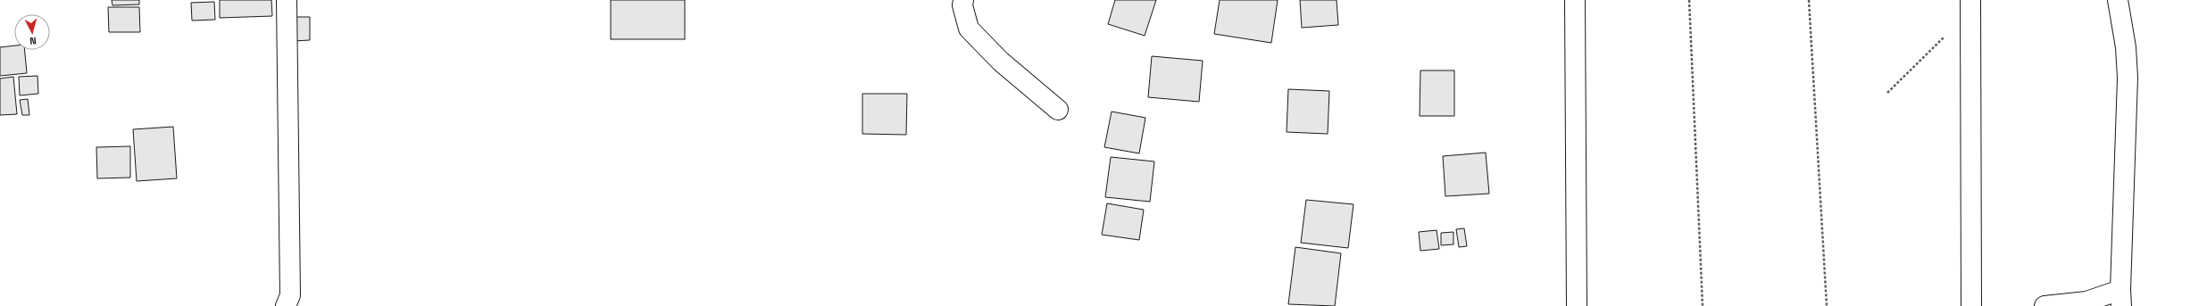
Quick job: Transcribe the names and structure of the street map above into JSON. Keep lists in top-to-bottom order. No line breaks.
{"north":"bottom"}
